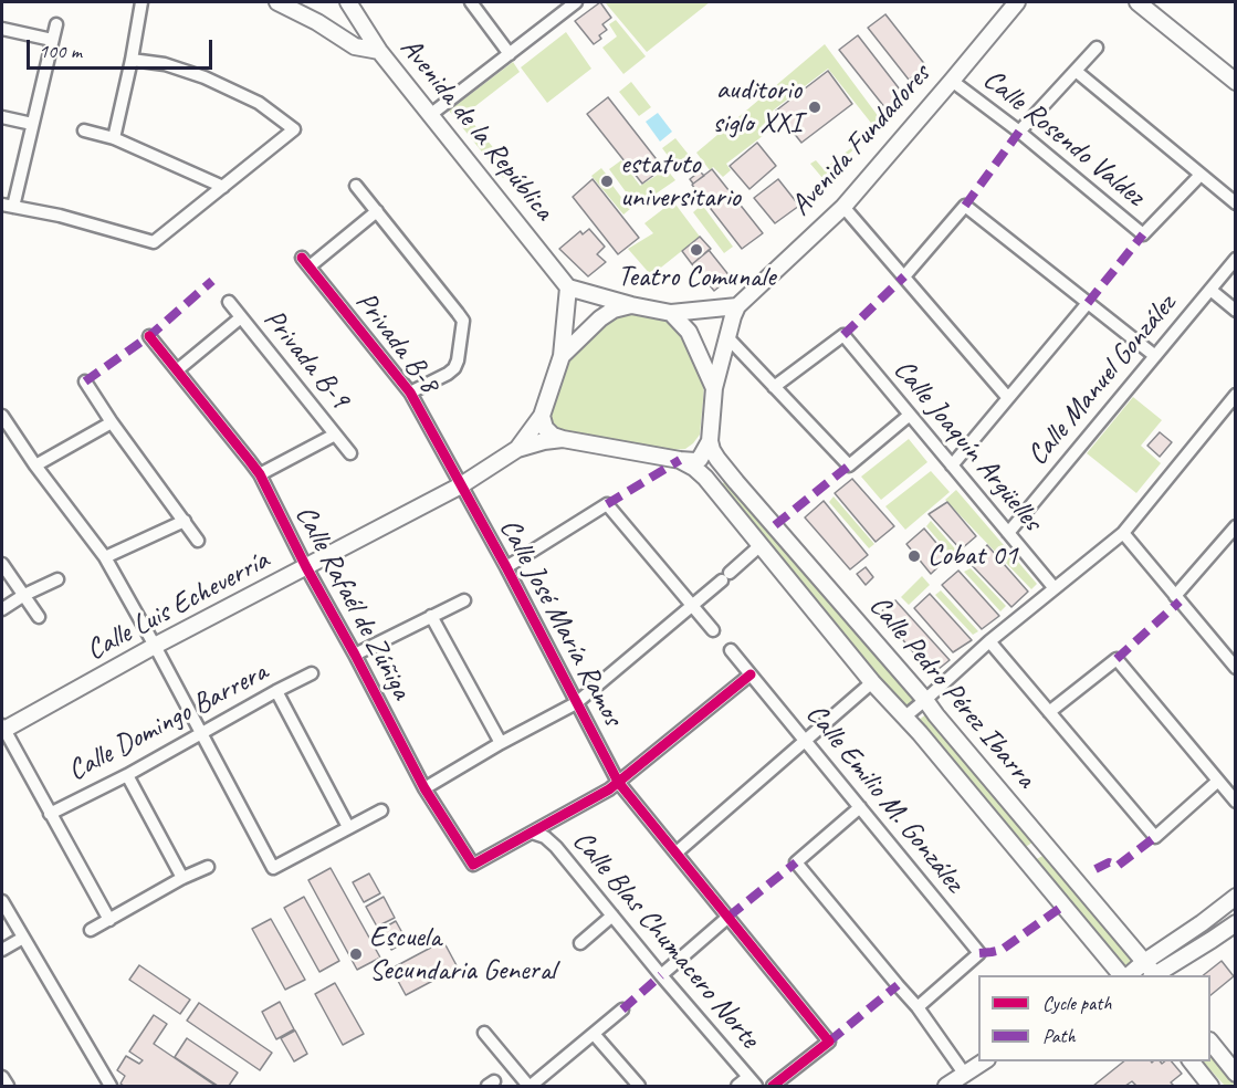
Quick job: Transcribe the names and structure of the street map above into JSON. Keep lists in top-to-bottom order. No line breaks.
{"streets":{"main road":["Avenida de la República","Avenida Fundadores","Calle Luis Echeverría","Calle Pedro Pérez Ibarra"],"street":["Calle Rosendo Valdez","Privada B-8","Privada B-9","Calle Manuel González","Calle Joaquín Argüelles","Calle Rafaél de Zúñiga","Calle José María Ramos","Calle Domingo Barrera","Calle Emilio M. González","Calle Blas Chumacero Norte"]},"crossings":[["Calle Rosendo Valdez","Avenida Fundadores"],["Privada B-8","Calle Luis Echeverría"],["Privada B-8","Calle José María Ramos"],["Privada B-9","Calle Rafaél de Zúñiga"],["Calle Manuel González","Calle Joaquín Argüelles"],["Calle Rafaél de Zúñiga","Calle Luis Echeverría"],["Calle Rafaél de Zúñiga","Calle Blas Chumacero Norte"],["Calle Luis Echeverría","Calle José María Ramos"],["Calle Luis Echeverría","Calle Pedro Pérez Ibarra"],["Calle Luis Echeverría","Calle Domingo Barrera"]],"places":["auditorio siglo XXI","estatuto universitario","Teatro Comunale","Cobat 01","Escuela Secundaria General"],"legend":["Cycle path","Path"],"scale_bar":"100 m"}
